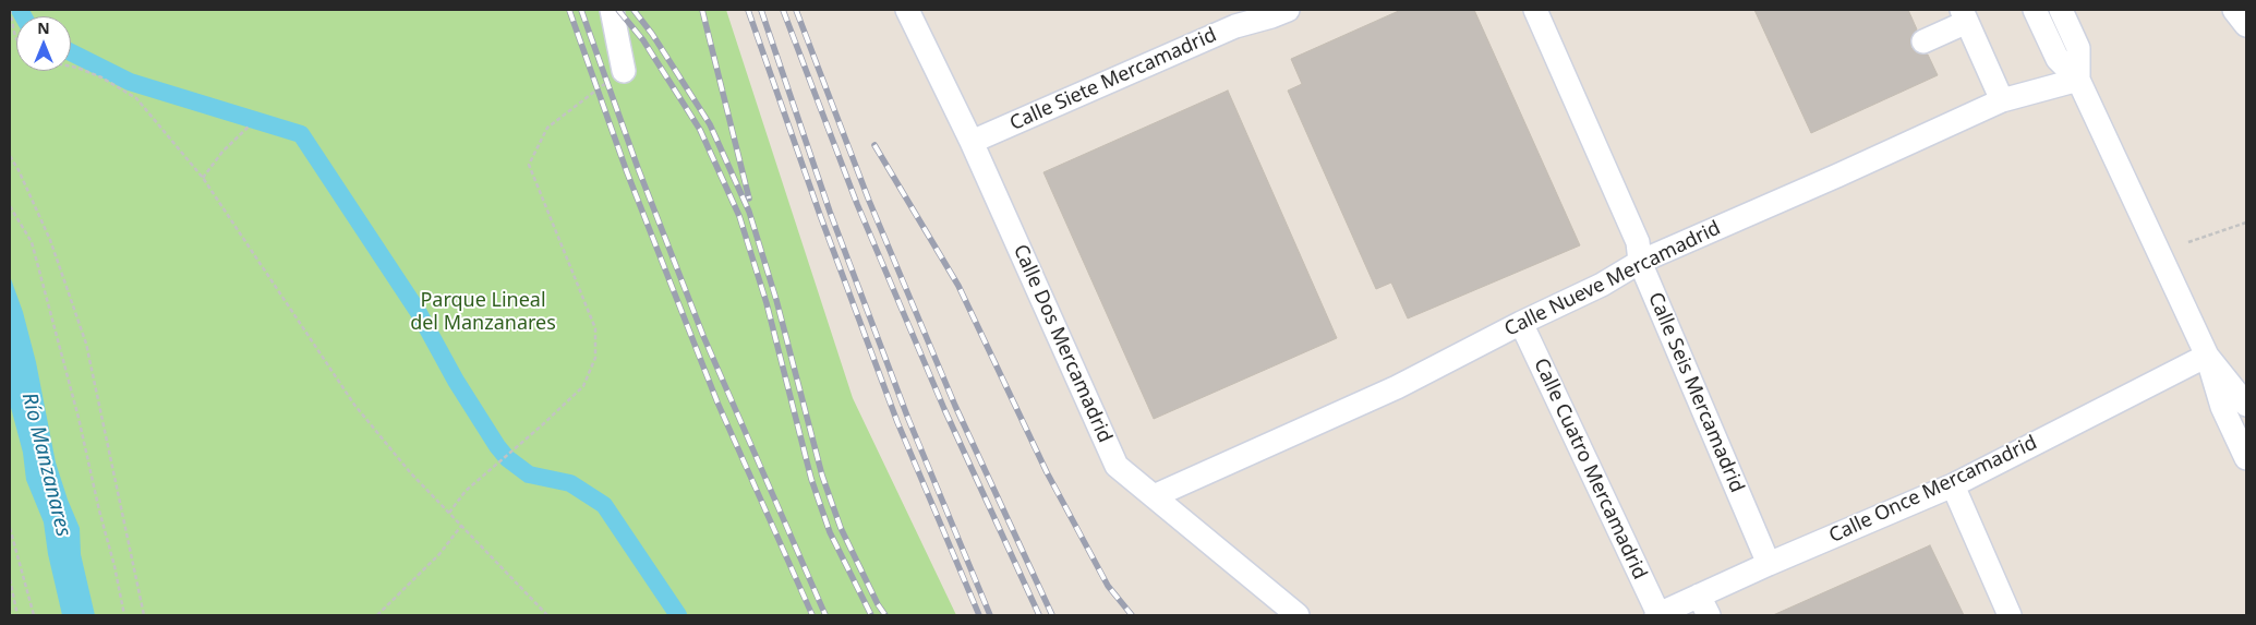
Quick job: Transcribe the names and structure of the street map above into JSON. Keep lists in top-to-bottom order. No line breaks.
{"streets":{"lane":["Calle Siete Mercamadrid","Calle Nueve Mercamadrid","Calle Dos Mercamadrid","Calle Seis Mercamadrid","Calle Cuatro Mercamadrid","Calle Once Mercamadrid"]},"crossings":[["Calle Siete Mercamadrid","Calle Dos Mercamadrid"],["Calle Nueve Mercamadrid","Calle Dos Mercamadrid"],["Calle Nueve Mercamadrid","Calle Seis Mercamadrid"],["Calle Nueve Mercamadrid","Calle Cuatro Mercamadrid"],["Calle Seis Mercamadrid","Calle Once Mercamadrid"],["Calle Cuatro Mercamadrid","Calle Once Mercamadrid"]],"water":["Río Manzanares"],"parks":["Parque Lineal del Manzanares"],"north":"top"}
